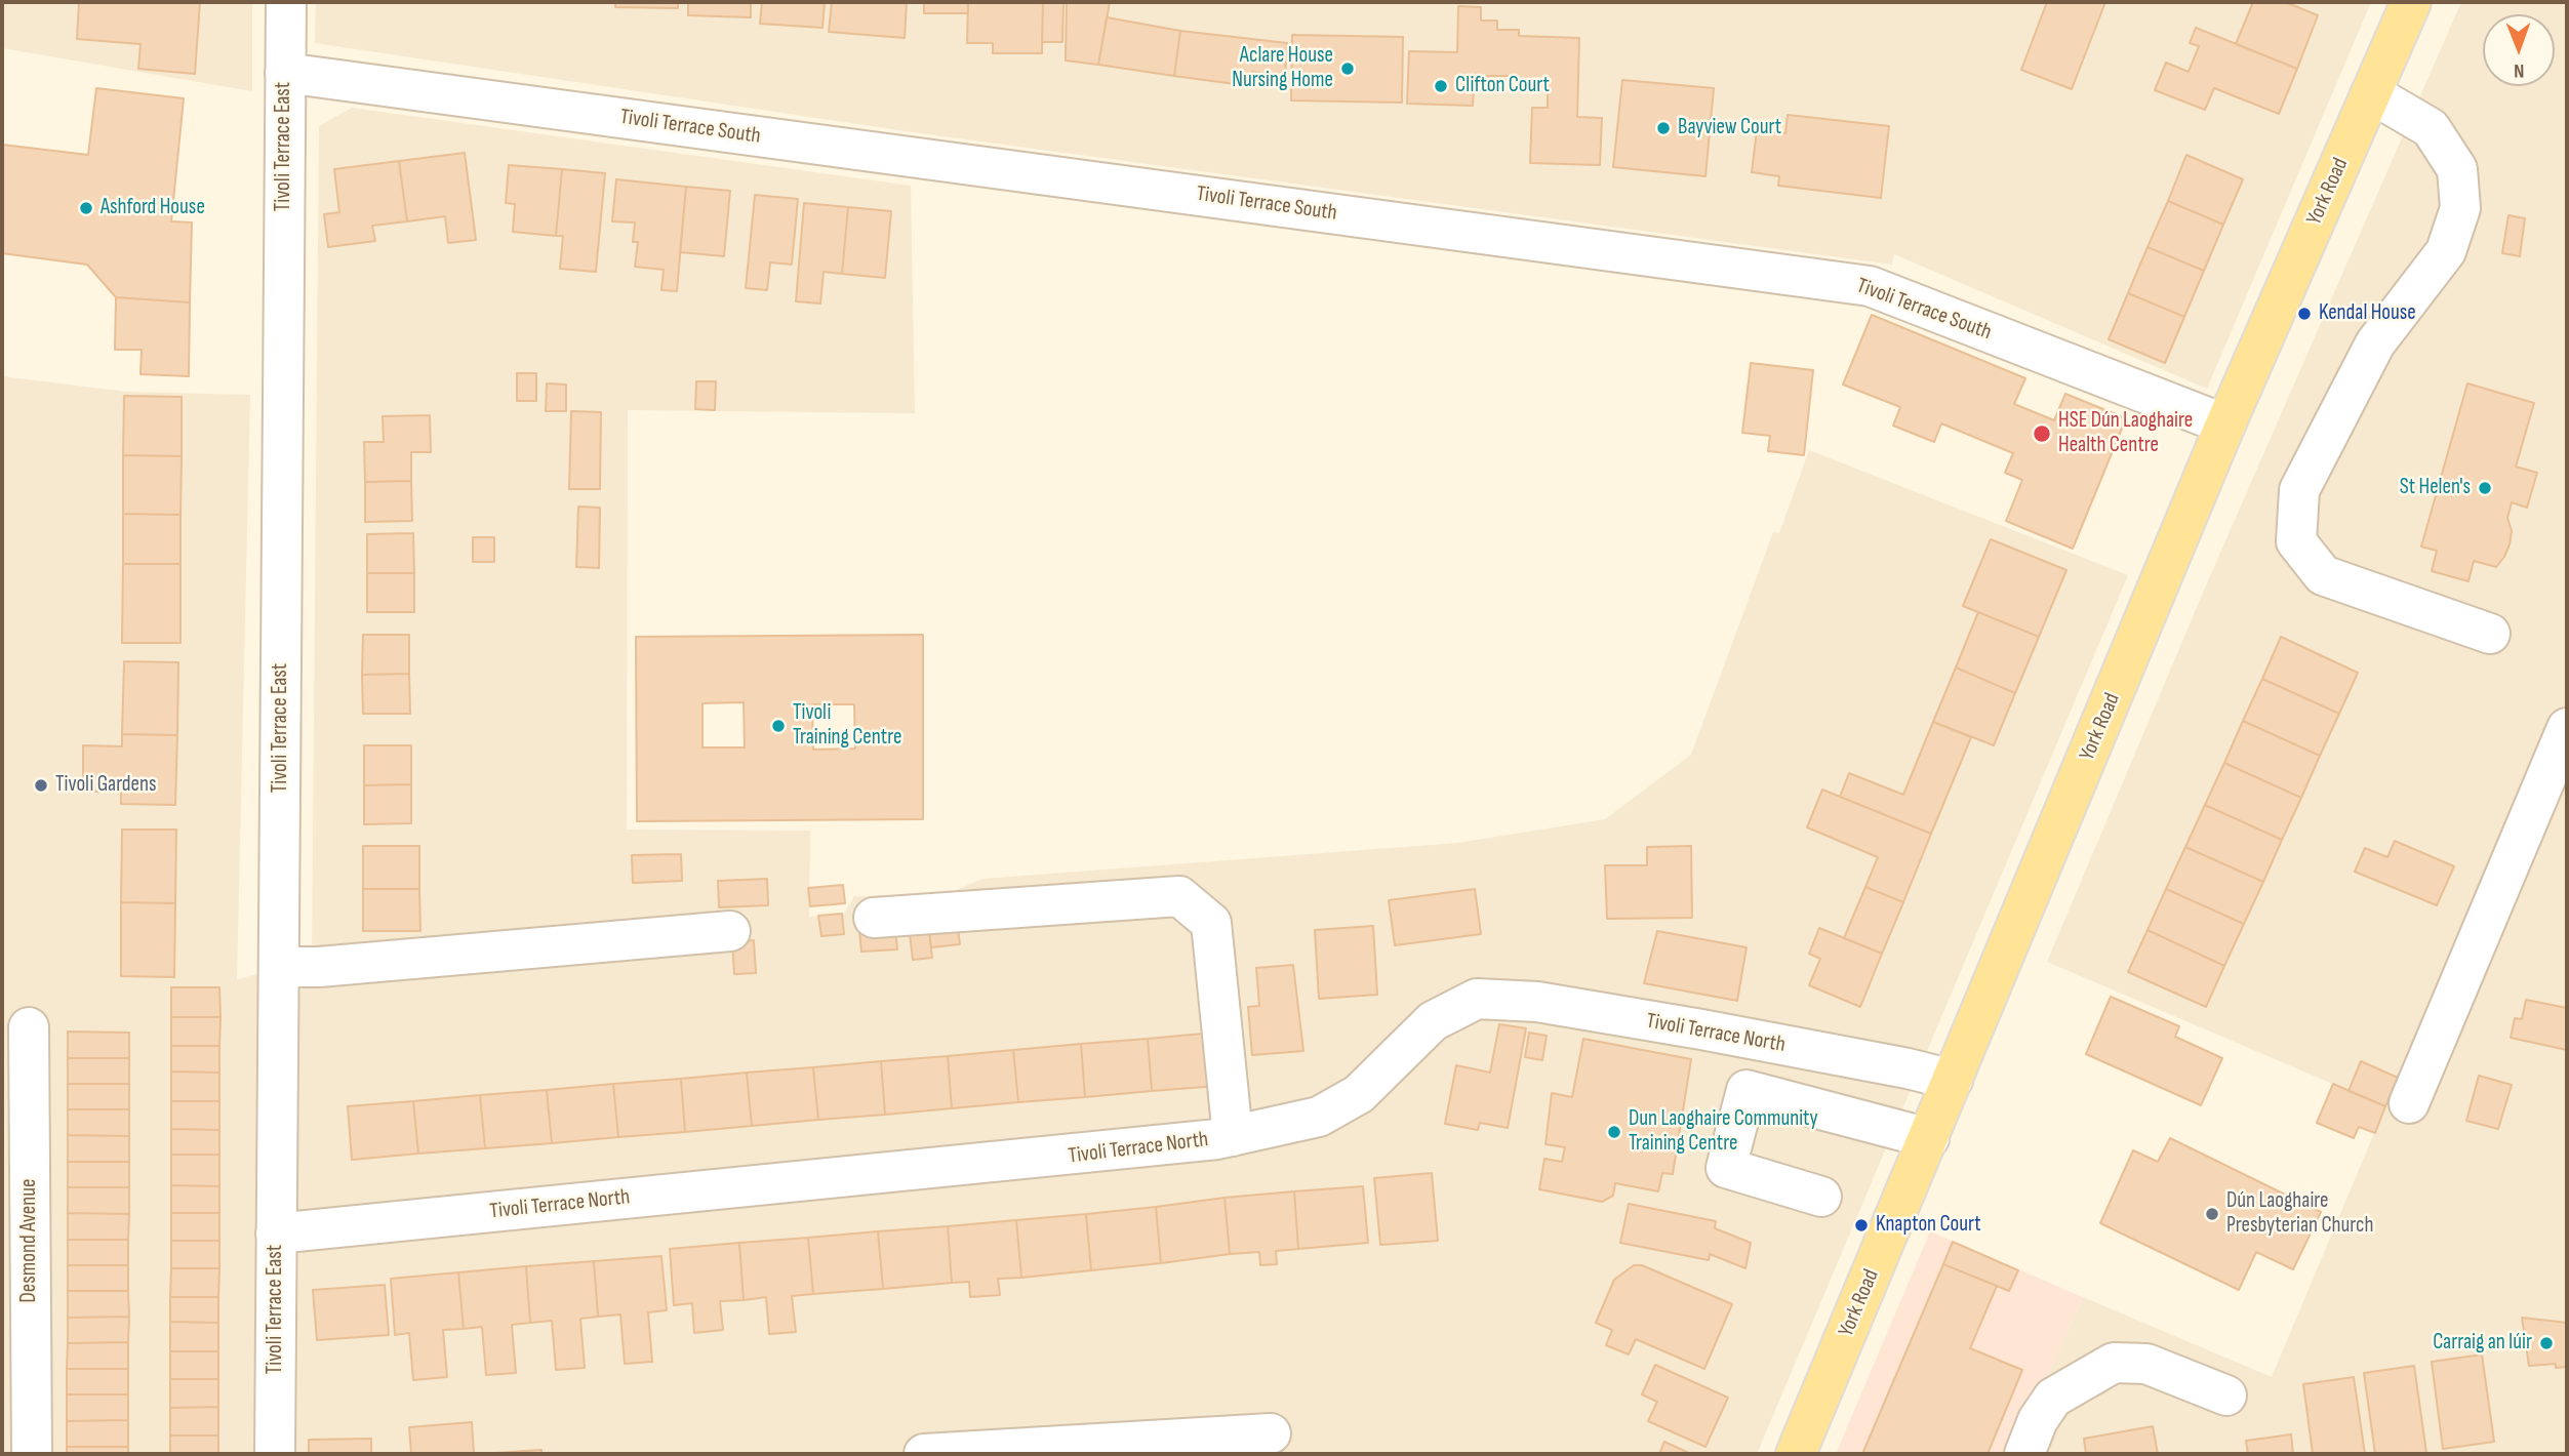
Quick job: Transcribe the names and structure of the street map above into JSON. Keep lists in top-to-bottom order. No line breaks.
{"streets":{"main road":["York Road"],"street":["Tivoli Terrace South","Tivoli Terrace East","Tivoli Terrace North","Desmond Avenue"]},"crossings":[["Tivoli Terrace South","Tivoli Terrace East"],["Tivoli Terrace South","York Road"],["Tivoli Terrace East","Tivoli Terrace North"],["York Road","Tivoli Terrace North"]],"places":["Aclare House Nursing Home","Clifton Court","Bayview Court","Ashford House","Kendal House","HSE Dún Laoghaire Health Centre","St Helen's","Tivoli Training Centre","Tivoli Gardens","Dun Laoghaire Community Training Centre","Dún Laoghaire Presbyterian Church","Knapton Court","Carraig an Iúir"],"north":"bottom"}
